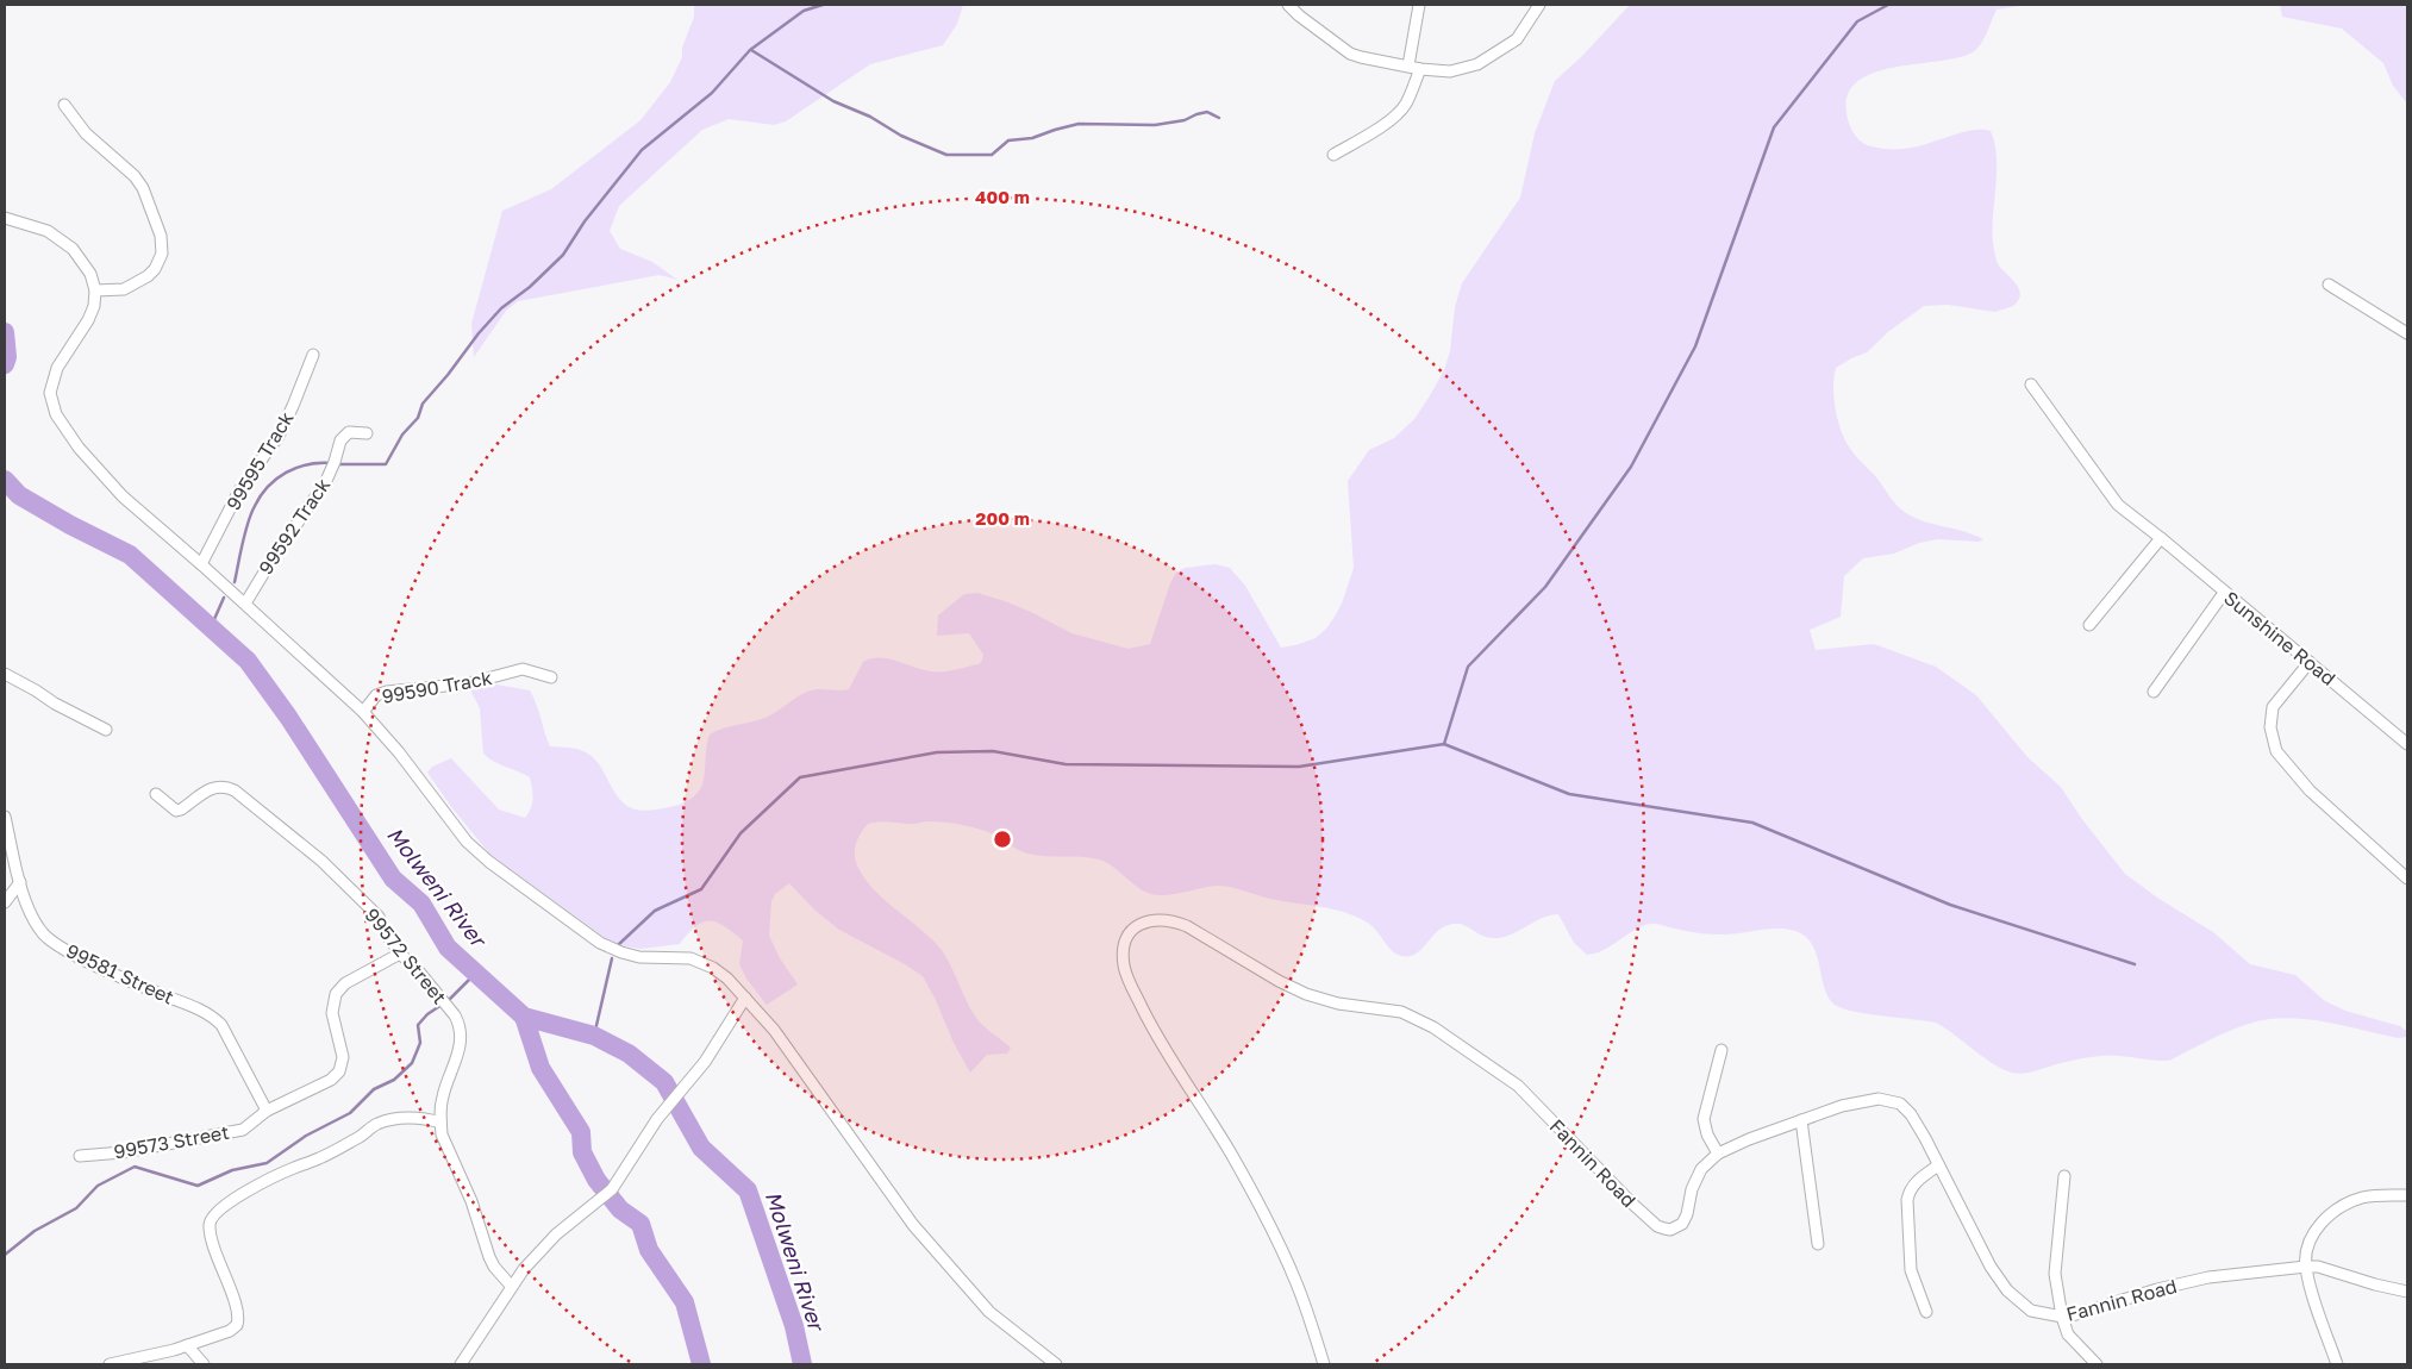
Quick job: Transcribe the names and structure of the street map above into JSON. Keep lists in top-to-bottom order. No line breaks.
{"streets":{"street":["99595 Track","99592 Track","Sunshine Road","99590 Track","99572 Street","99581 Street","99573 Street","Fannin Road"]},"crossings":[["99572 Street","99573 Street"],["99581 Street","99573 Street"]],"water":["Molweni River"],"rings":["400 m","200 m"]}
